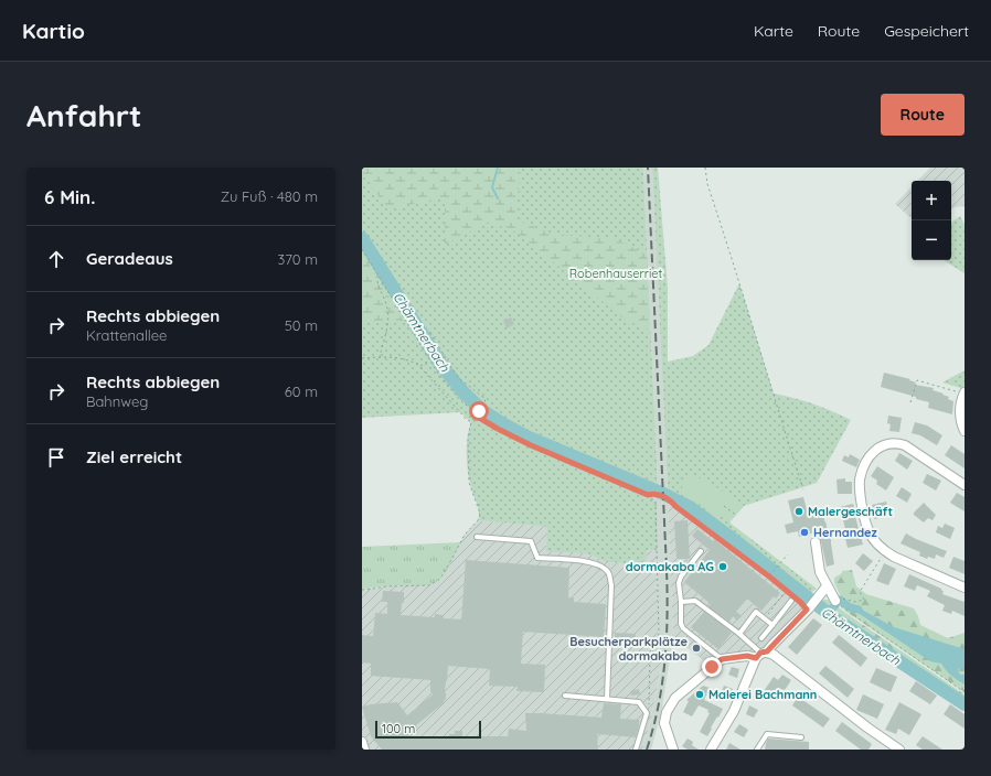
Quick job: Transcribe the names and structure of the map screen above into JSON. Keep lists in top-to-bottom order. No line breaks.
{"water":["Chämtnerbach"],"parks":["Robenhauserriet"],"places":["Malergeschäft","Hernandez","dormakaba AG","Besucherparkplätze dormakaba","Malerei Bachmann"],"scale_bar":"100 m","page":{"header":"Kartio","nav":["Karte","Route","Gespeichert"],"buttons":"Route","title":"Anfahrt","heading":["6 Min.","Zu Fuß · 480 m"],"map_buttons":["+","−"],"list":[["Geradeaus","370 m"],["Rechts abbiegen","Krattenallee","50 m"],["Rechts abbiegen","Bahnweg","60 m"],"Ziel erreicht"],"scale":"100 m"}}
